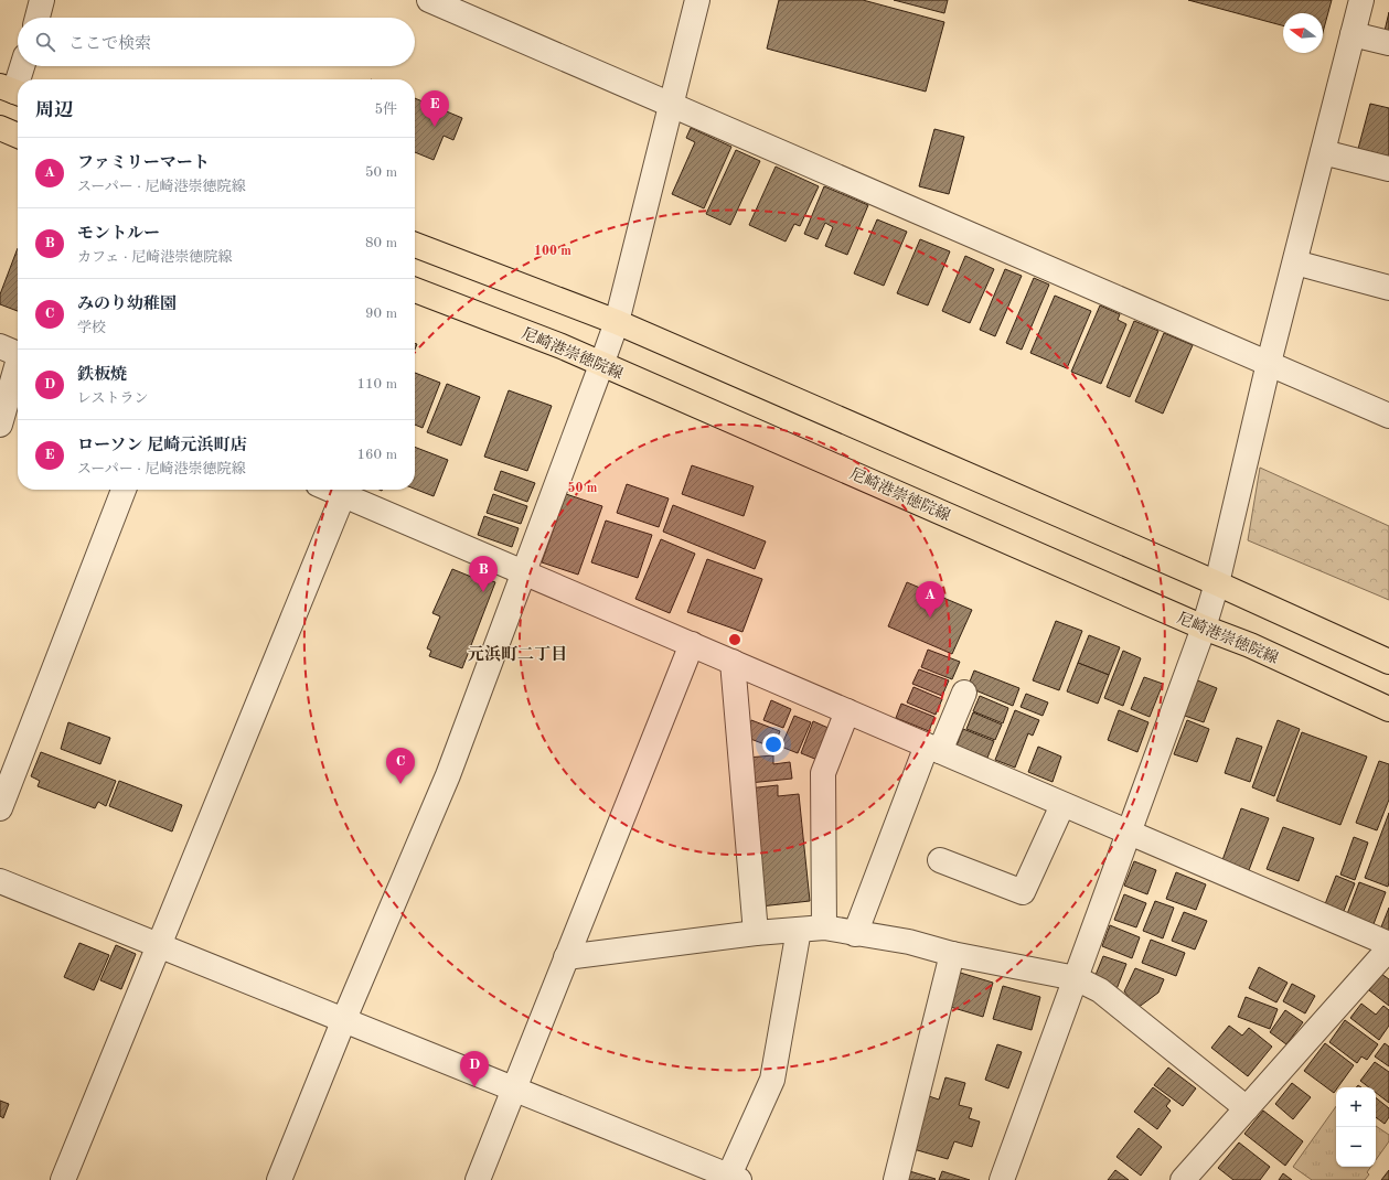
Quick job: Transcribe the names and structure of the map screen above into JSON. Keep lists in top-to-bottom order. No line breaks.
{"streets":{"main road":["尼崎港崇徳院線"]},"districts":["元浜町二丁目"],"north":"left","page":{"search":"ここで検索","heading":["周辺","5件"],"pins":["E","B","A","C","D"],"list":[{"mark":"A","name":"ファミリーマート","note":"スーパー · 尼崎港崇徳院線","value":"50 m"},{"mark":"B","name":"モントルー","note":"カフェ · 尼崎港崇徳院線","value":"80 m"},{"mark":"C","name":"みのり幼稚園","note":"学校","value":"90 m"},{"mark":"D","name":"鉄板焼","note":"レストラン","value":"110 m"},{"mark":"E","name":"ローソン 尼崎元浜町店","note":"スーパー · 尼崎港崇徳院線","value":"160 m"}],"map_buttons":["+","−"]},"rings":["100 m","50 m"]}
